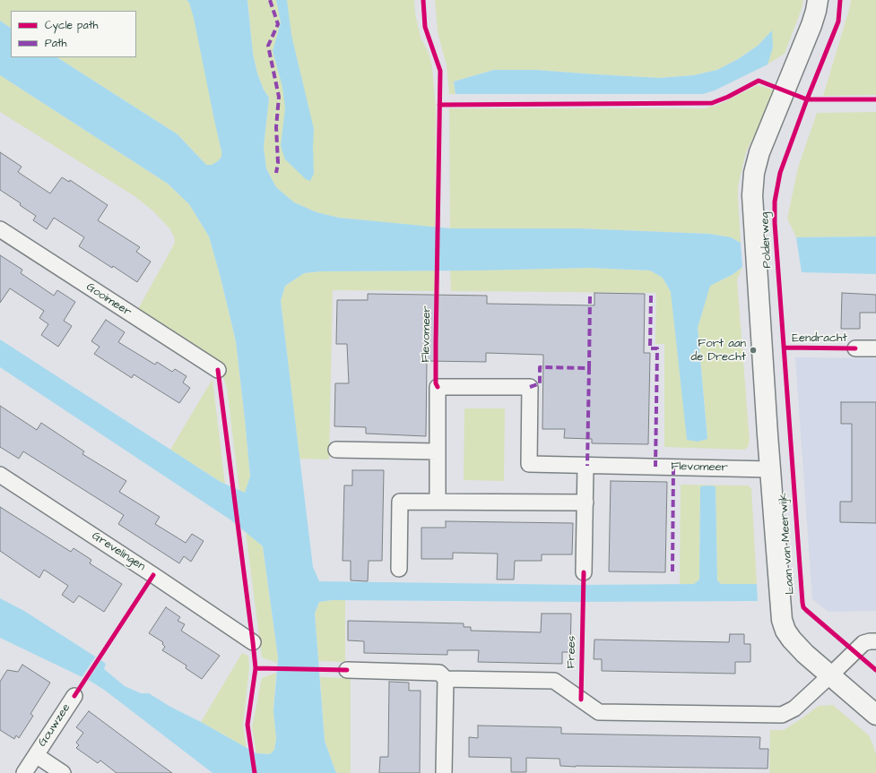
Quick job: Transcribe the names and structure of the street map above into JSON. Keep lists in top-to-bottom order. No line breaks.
{"streets":{"street":["Polderweg","Gooimeer","Flevomeer","Eendracht","Laan van Meerwijk","Grevelingen","Frees","Gouwzee"]},"crossings":[["Polderweg","Flevomeer"],["Polderweg","Laan van Meerwijk"],["Flevomeer","Laan van Meerwijk"],["Laan van Meerwijk","Frees"]],"places":["Fort aan de Drecht"],"legend":["Cycle path","Path"]}
